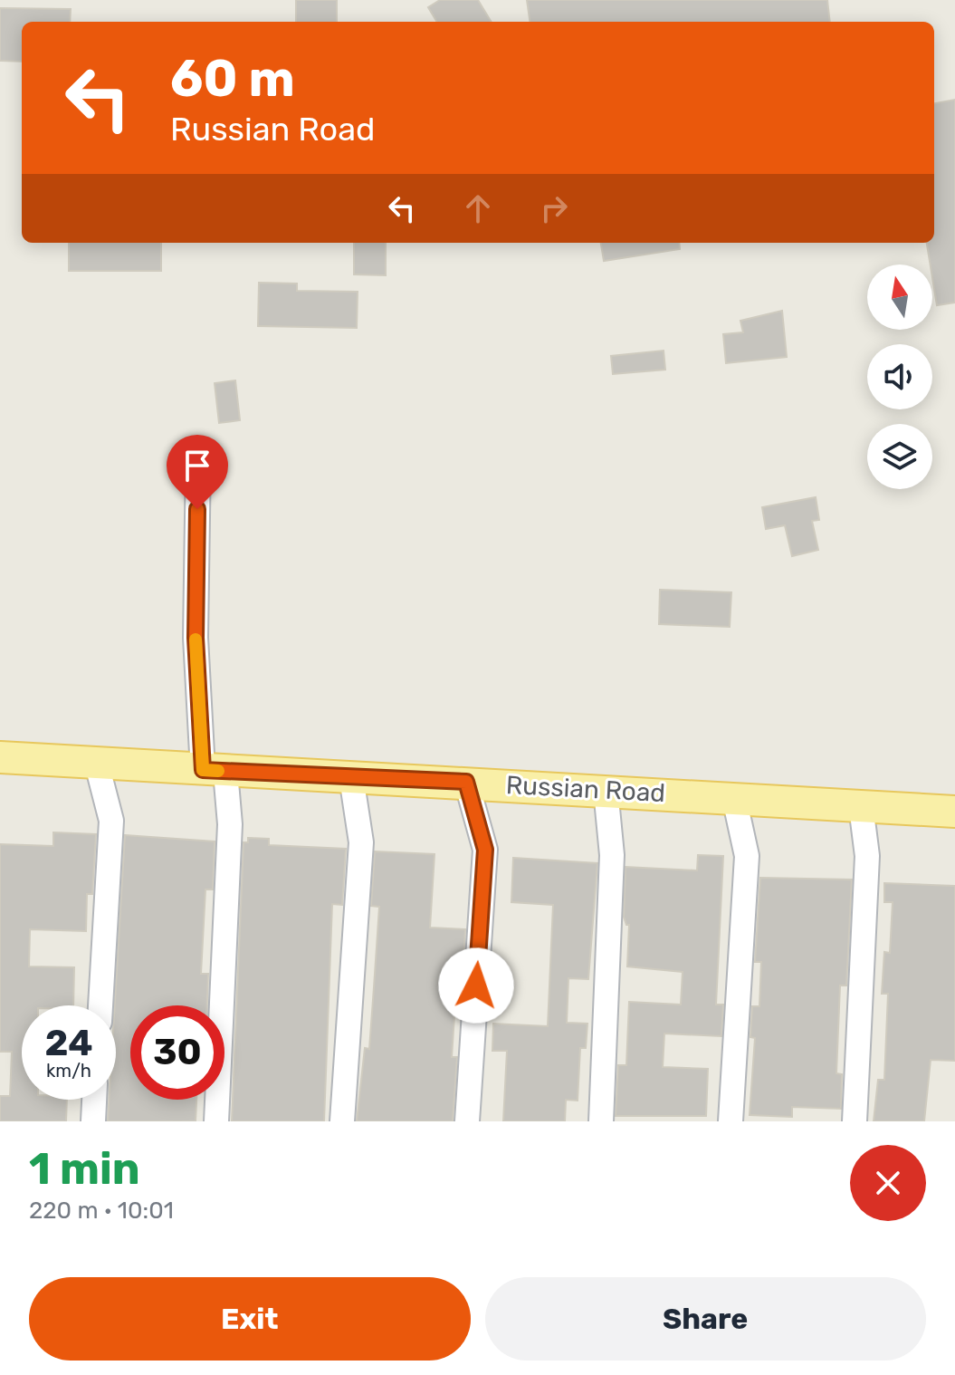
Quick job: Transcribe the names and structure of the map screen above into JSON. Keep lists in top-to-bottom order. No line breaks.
{"streets":{"main road":["Russian Road"]},"north":"top","page":{"turn":["60 m","Russian Road"],"speed":"24 km/h","limit":"30","heading":["1 min","220 m · 10:01"],"buttons":["Exit","Share"]}}
